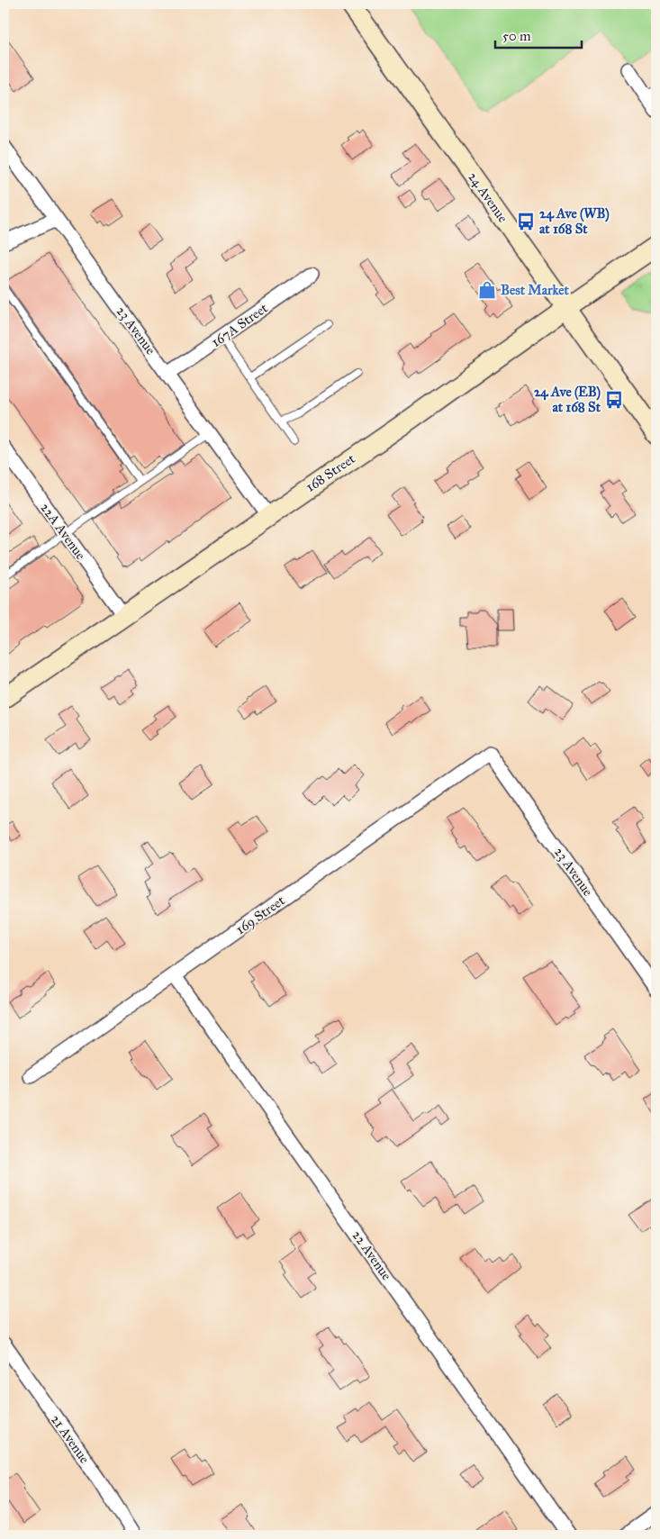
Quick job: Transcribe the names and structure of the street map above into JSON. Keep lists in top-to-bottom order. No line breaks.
{"streets":{"main road":["24 Avenue","168 Street"],"street":["167A Street","23 Avenue","22A Avenue","169 Street","22 Avenue","21 Avenue"]},"crossings":[["24 Avenue","168 Street"],["167A Street","23 Avenue"],["23 Avenue","168 Street"],["23 Avenue","169 Street"],["168 Street","22A Avenue"],["169 Street","22 Avenue"]],"places":{"bus stop":["24 Ave (WB) at 168 St","24 Ave (EB) at 168 St"],"shop":["Best Market"]},"scale_bar":"50 m"}
